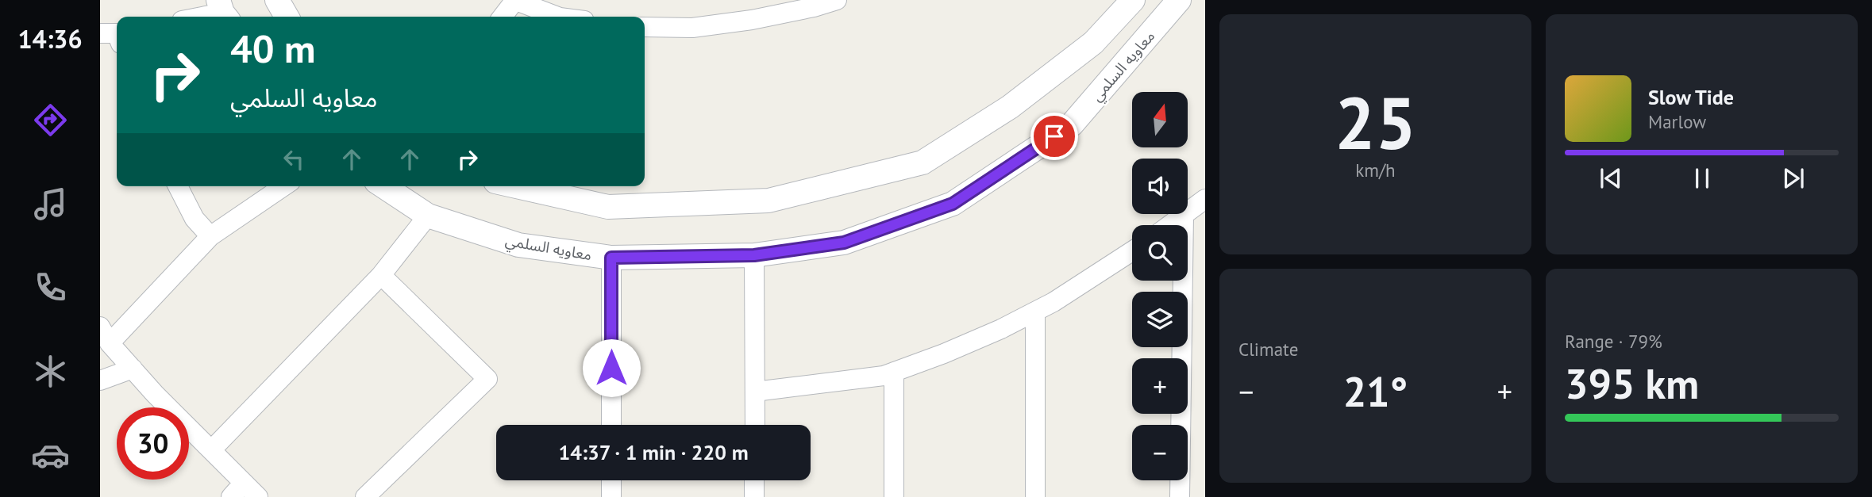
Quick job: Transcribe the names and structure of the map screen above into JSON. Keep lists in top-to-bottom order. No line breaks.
{"streets":{"street":["معاويه السلمي"]},"north":"top","page":{"tabs":"14:36","tile":[["25","km/h"],"Climate",["Range · 79%","395 km"]],"turn":["40 m","معاويه السلمي"],"song":["Slow Tide","Marlow"],"map_buttons":["+","−"],"heat":["−","21°","+"],"limit":"30","trip":"14:37 · 1 min · 220 m"}}
